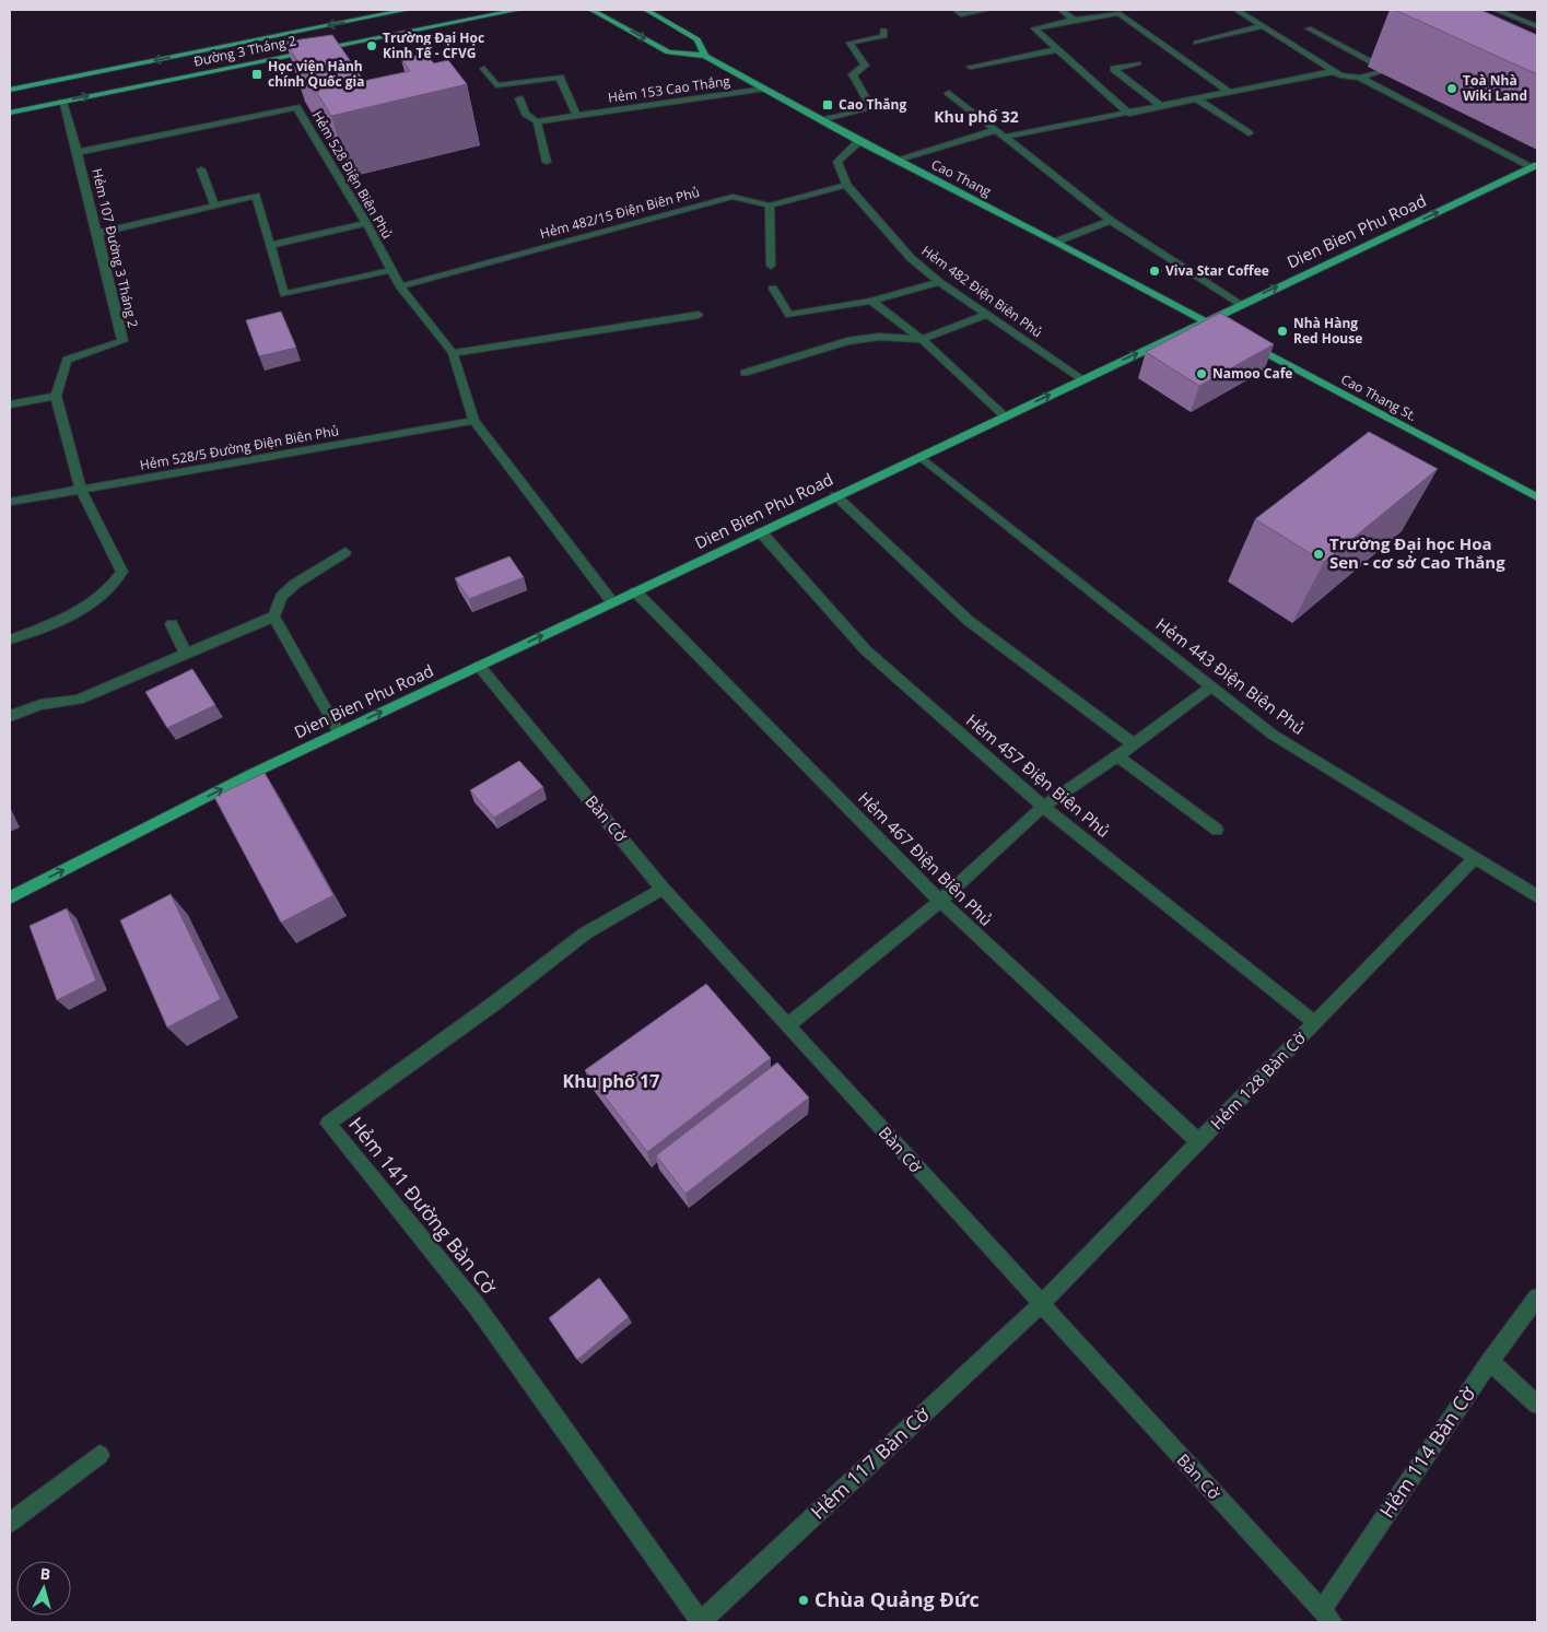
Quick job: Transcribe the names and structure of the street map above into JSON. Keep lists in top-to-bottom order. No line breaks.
{"streets":{"main road":["Đường 3 Tháng 2","Cao Thang","Dien Bien Phu Road","Cao Thang St."],"street":["Hẻm 153 Cao Thắng","Hẻm 528 Điện Biên Phủ","Hẻm 482/15 Điện Biên Phủ","Hẻm 107 Đường 3 Tháng 2","Hẻm 482 Điện Biên Phủ","Hẻm 528/5 Đường Điện Biên Phủ","Hẻm 443 Ðiện Biên Phủ","Hẻm 457 Ðiện Biên Phủ","Bàn Cờ","Hẻm 467 Ðiện Biên Phủ","Hẻm 128 Bàn Cờ","Hẻm 141 Đường Bàn Cờ","Hẻm 114 Bàn Cờ","Hẻm 117 Bàn Cờ"]},"crossings":[["Đường 3 Tháng 2","Hẻm 107 Đường 3 Tháng 2"],["Hẻm 153 Cao Thắng","Cao Thang"],["Hẻm 528 Điện Biên Phủ","Hẻm 482/15 Điện Biên Phủ"],["Hẻm 528 Điện Biên Phủ","Hẻm 107 Đường 3 Tháng 2"],["Hẻm 528 Điện Biên Phủ","Hẻm 528/5 Đường Điện Biên Phủ"],["Cao Thang","Dien Bien Phu Road"],["Cao Thang","Hẻm 482 Điện Biên Phủ"],["Hẻm 482/15 Điện Biên Phủ","Hẻm 482 Điện Biên Phủ"],["Dien Bien Phu Road","Hẻm 482 Điện Biên Phủ"],["Dien Bien Phu Road","Hẻm 443 Ðiện Biên Phủ"],["Dien Bien Phu Road","Hẻm 457 Ðiện Biên Phủ"],["Dien Bien Phu Road","Bàn Cờ"],["Dien Bien Phu Road","Hẻm 467 Ðiện Biên Phủ"],["Hẻm 443 Ðiện Biên Phủ","Hẻm 128 Bàn Cờ"],["Hẻm 457 Ðiện Biên Phủ","Hẻm 128 Bàn Cờ"],["Bàn Cờ","Hẻm 128 Bàn Cờ"],["Bàn Cờ","Hẻm 141 Đường Bàn Cờ"],["Bàn Cờ","Hẻm 114 Bàn Cờ"],["Bàn Cờ","Hẻm 117 Bàn Cờ"],["Hẻm 467 Ðiện Biên Phủ","Hẻm 128 Bàn Cờ"],["Hẻm 128 Bàn Cờ","Hẻm 117 Bàn Cờ"],["Hẻm 141 Đường Bàn Cờ","Hẻm 117 Bàn Cờ"]],"one_way":["Dien Bien Phu Road"],"districts":["Khu phố 32","Khu phố 17"],"places":{"other":["Trường Đại Học Kinh Tế - CFVG","Toà Nhà Wiki Land","Viva Star Coffee","Nhà Hàng Red House","Namoo Cafe","Trường Đại học Hoa Sen - cơ sở Cao Thắng","Chùa Quảng Đức"],"transit":["Học viện Hành chính Quốc gia","Cao Thắng"]},"north":"top"}
